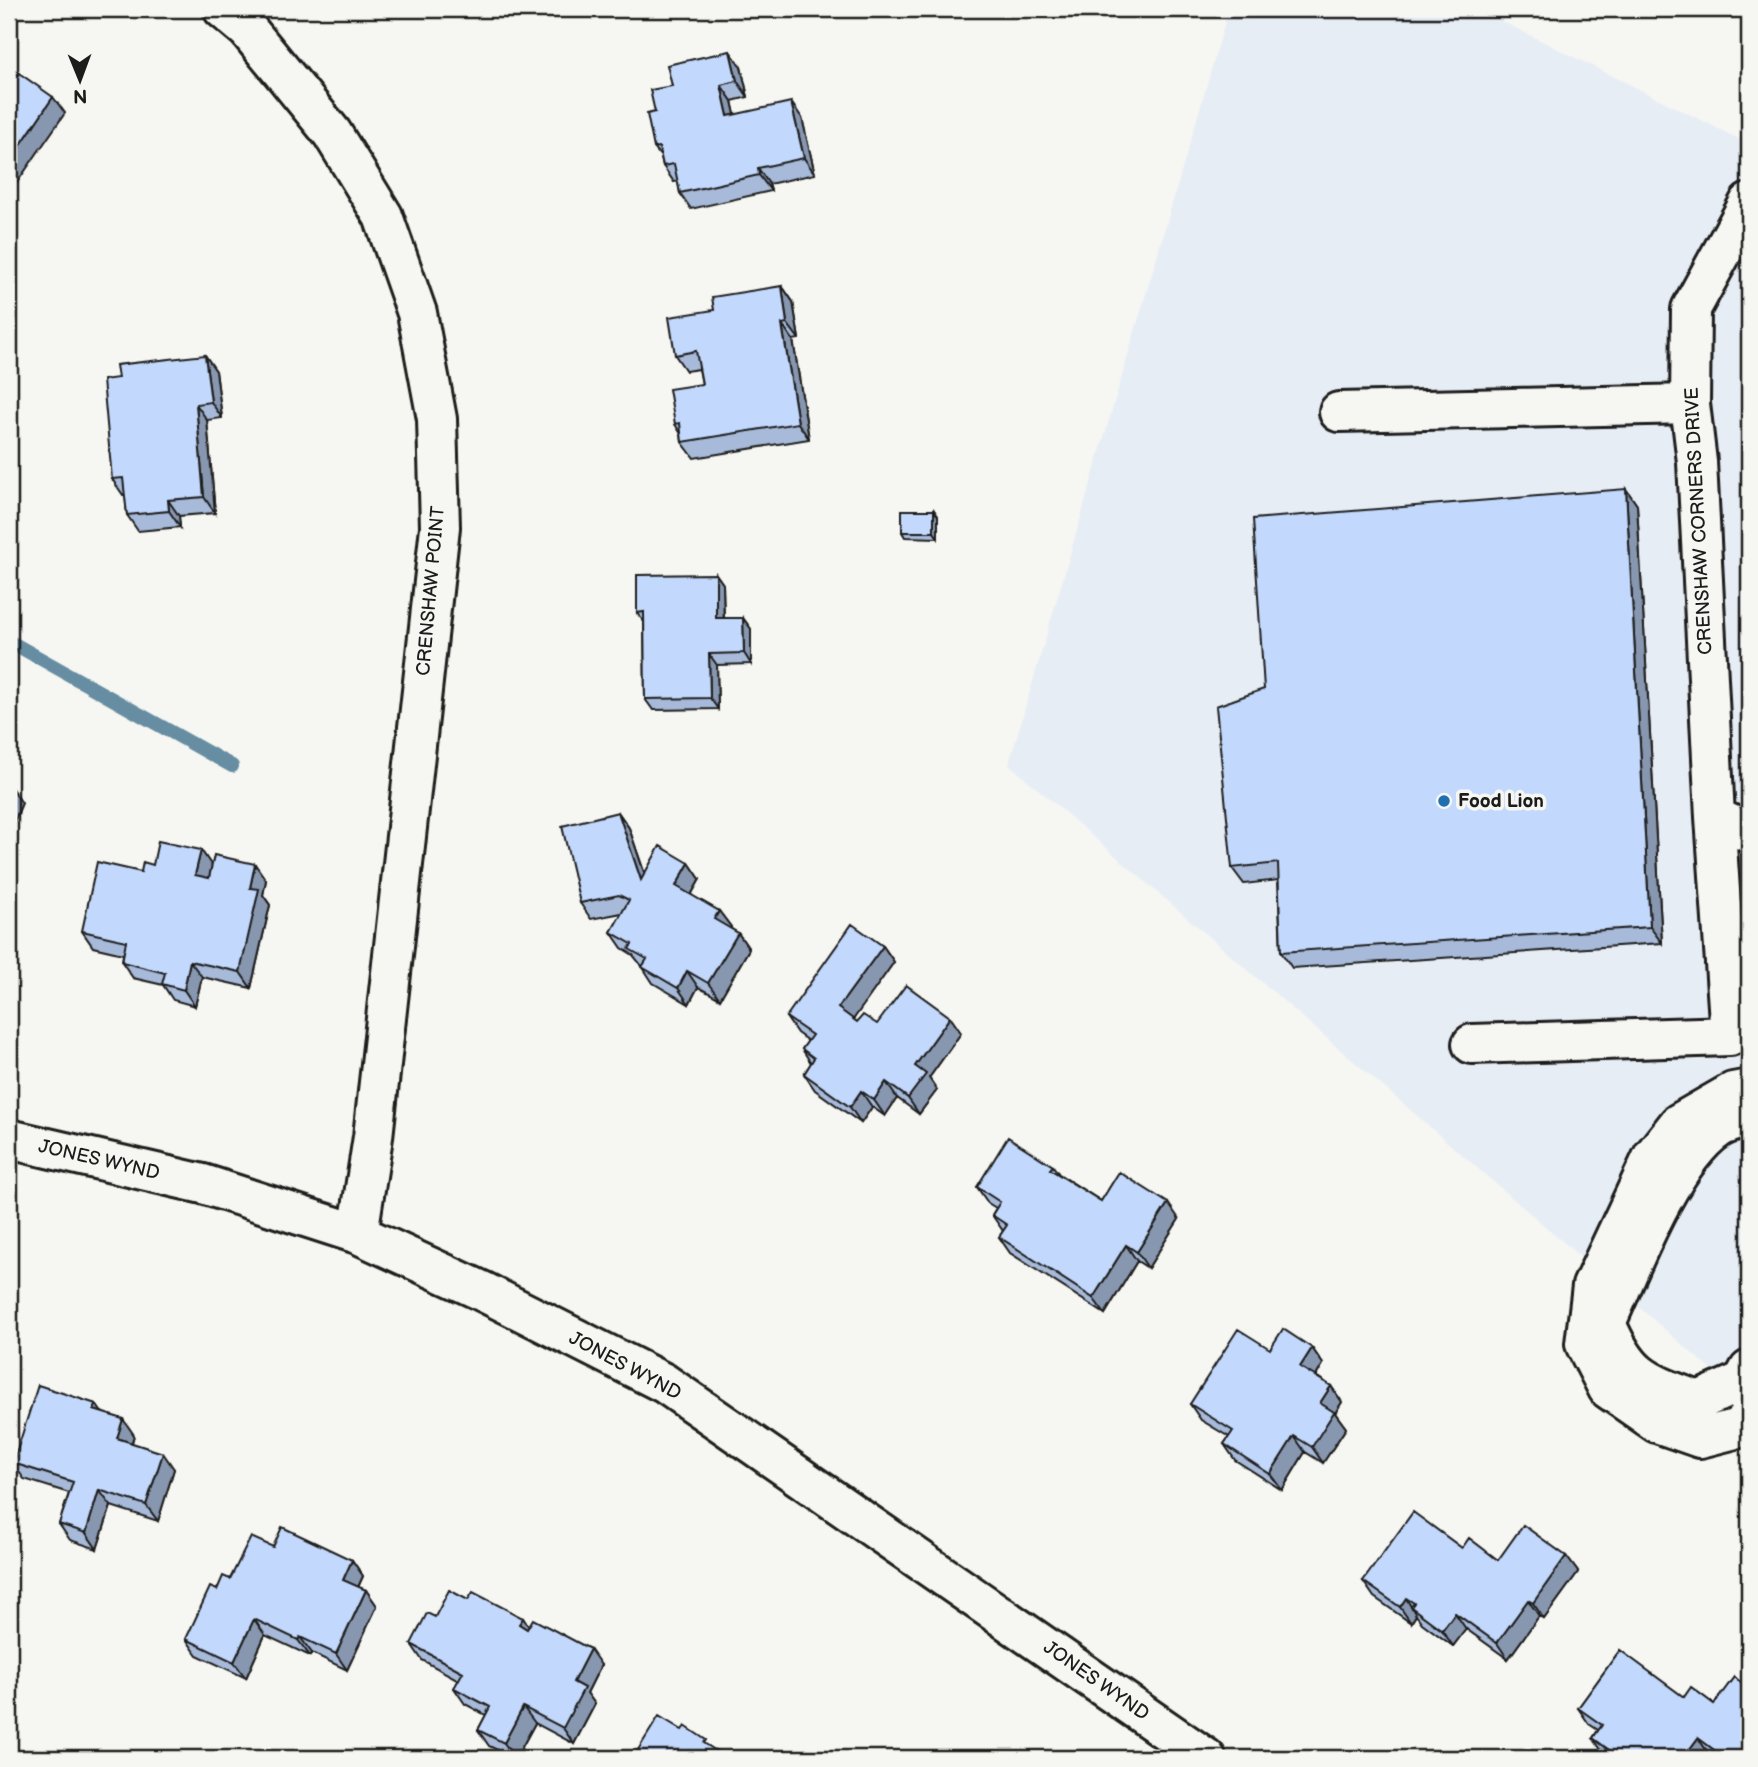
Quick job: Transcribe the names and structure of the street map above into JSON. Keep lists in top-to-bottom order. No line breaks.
{"streets":{"street":["CRENSHAW CORNERS DRIVE","CRENSHAW POINT","JONES WYND"]},"crossings":[["CRENSHAW POINT","JONES WYND"]],"places":["Food Lion"],"north":"bottom"}
